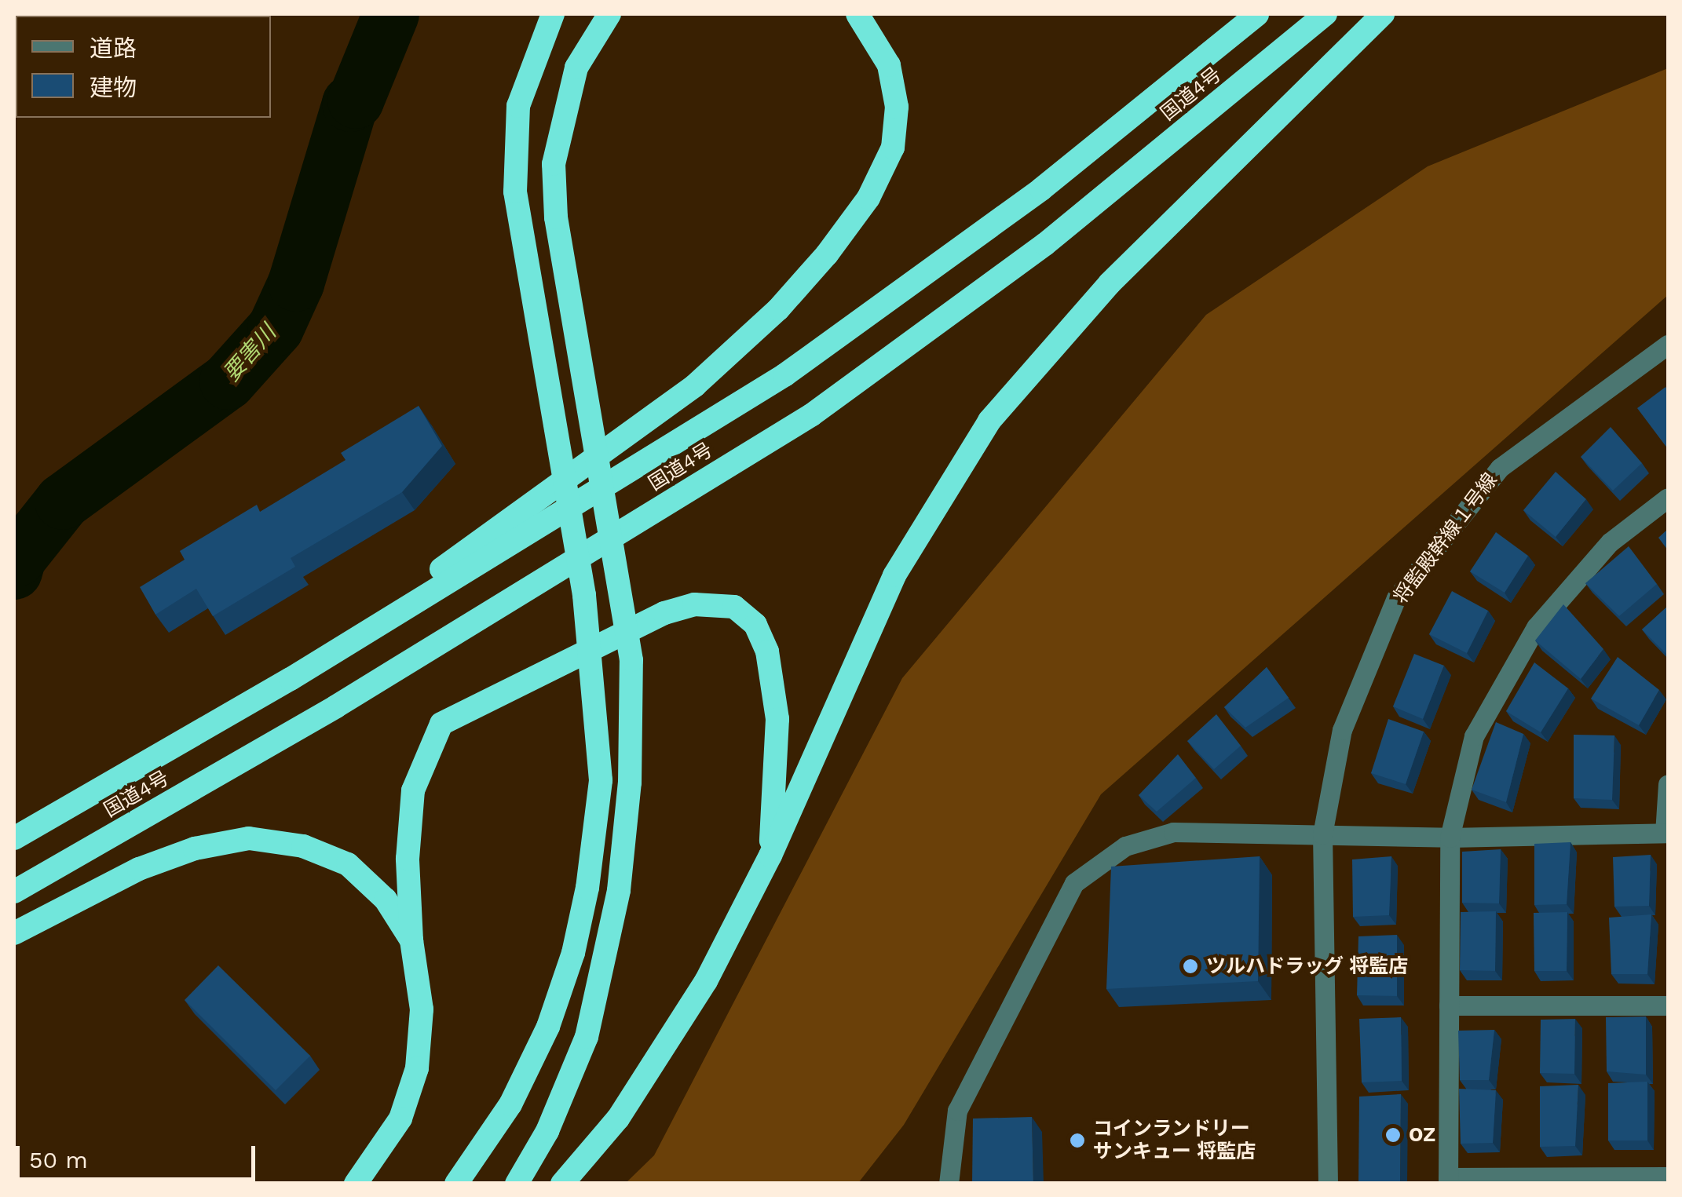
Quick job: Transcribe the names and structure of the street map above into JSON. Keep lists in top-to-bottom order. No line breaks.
{"streets":{"highway":["国道4号"],"street":["将監殿幹線１号線"]},"water":["要害川"],"places":["ツルハドラッグ 将監店","OZ","コインランドリー サンキュー 将監店"],"legend":["道路","建物"],"scale_bar":"50 m"}
